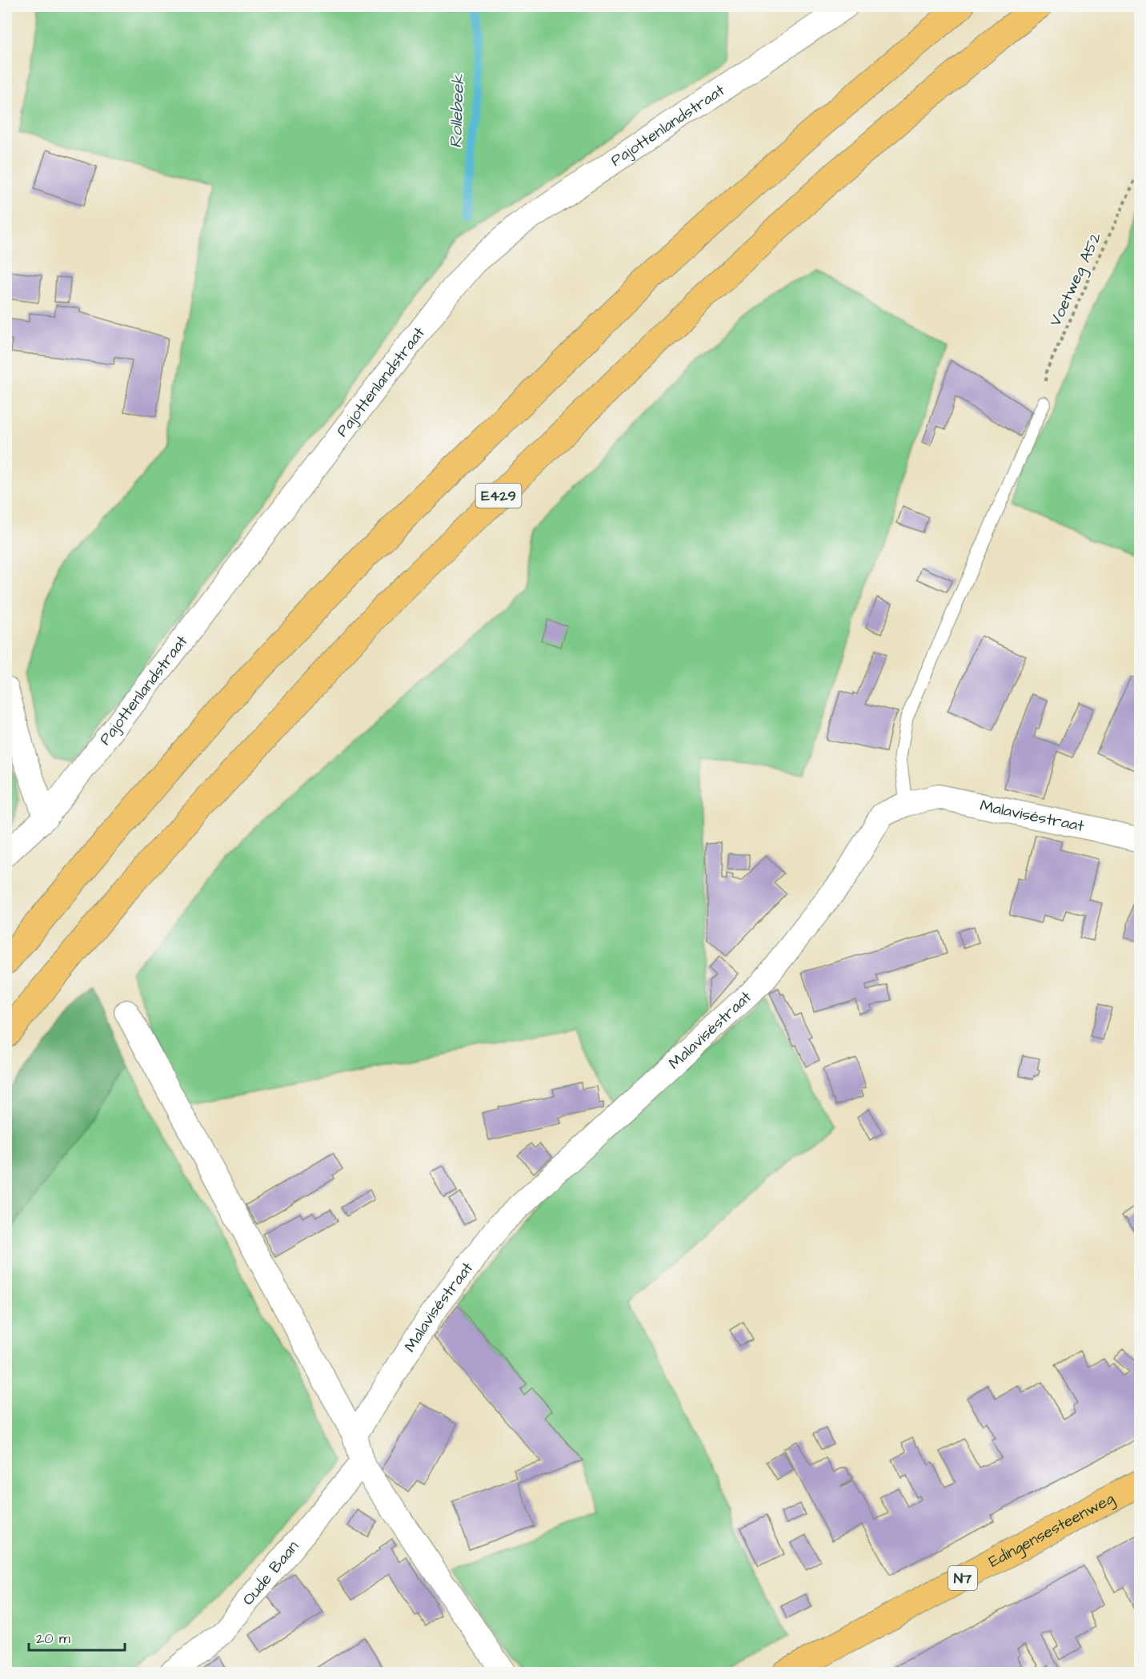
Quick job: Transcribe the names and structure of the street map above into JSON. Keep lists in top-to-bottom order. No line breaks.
{"streets":{"main road":["E429","Edingensesteenweg","N7"],"street":["Pajottenlandstraat","Malaviséstraat","Oude Baan"],"path":["Voetweg A52"]},"water":["Rollebeek"],"scale_bar":"20 m"}
